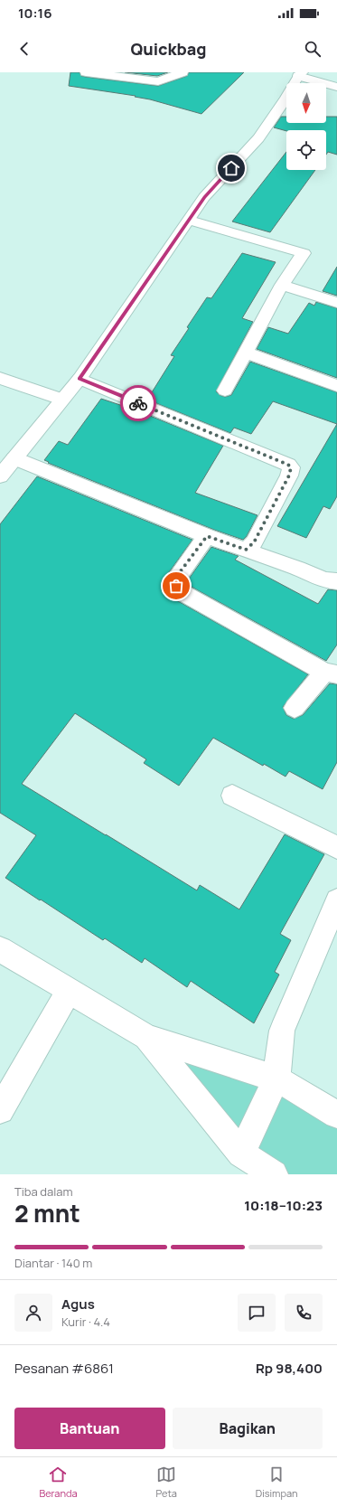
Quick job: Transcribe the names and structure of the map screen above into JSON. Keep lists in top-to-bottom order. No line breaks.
{"north":"bottom","page":{"status":"10:16","header":"Quickbag","heading":["2 mnt","Tiba dalam","10:18–10:23"],"panel":["Agus","Kurir · 4.4","Pesanan #6861","Rp 98,400"],"bar":"Diantar · 140 m","buttons":["Bantuan","Bagikan"],"tabs":["Beranda","Peta","Disimpan"]}}
